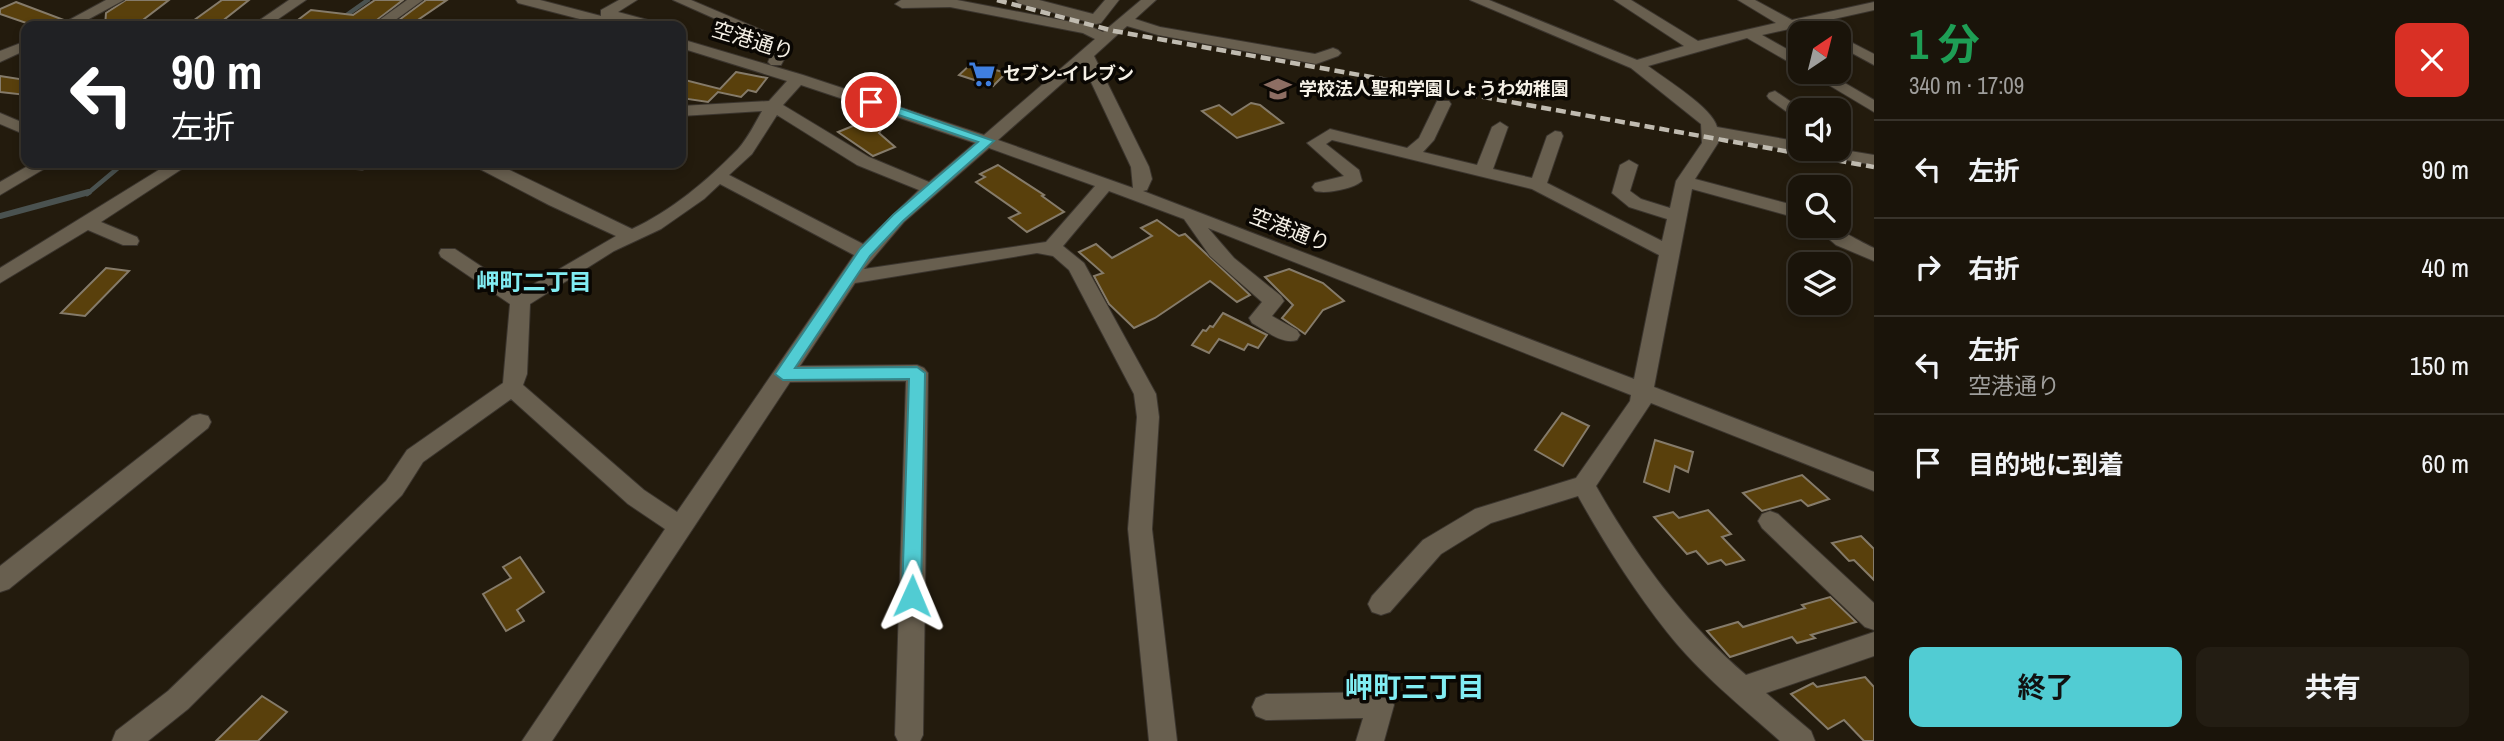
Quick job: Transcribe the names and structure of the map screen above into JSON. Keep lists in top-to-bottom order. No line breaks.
{"streets":{"street":["空港通り"]},"districts":["岬町二丁目","岬町三丁目"],"places":{"supermarket":["セブン-イレブン"],"school or university":["学校法人聖和学園しょうわ幼稚園"]},"north":"top right","page":{"heading":["1 分","340 m · 17:09"],"turn":["90 m","左折"],"list":[{"name":"左折","value":"90 m"},{"name":"右折","value":"40 m"},{"name":"左折","note":"空港通り","value":"150 m"},{"name":"目的地に到着","value":"60 m"}],"buttons":["終了","共有"]}}
